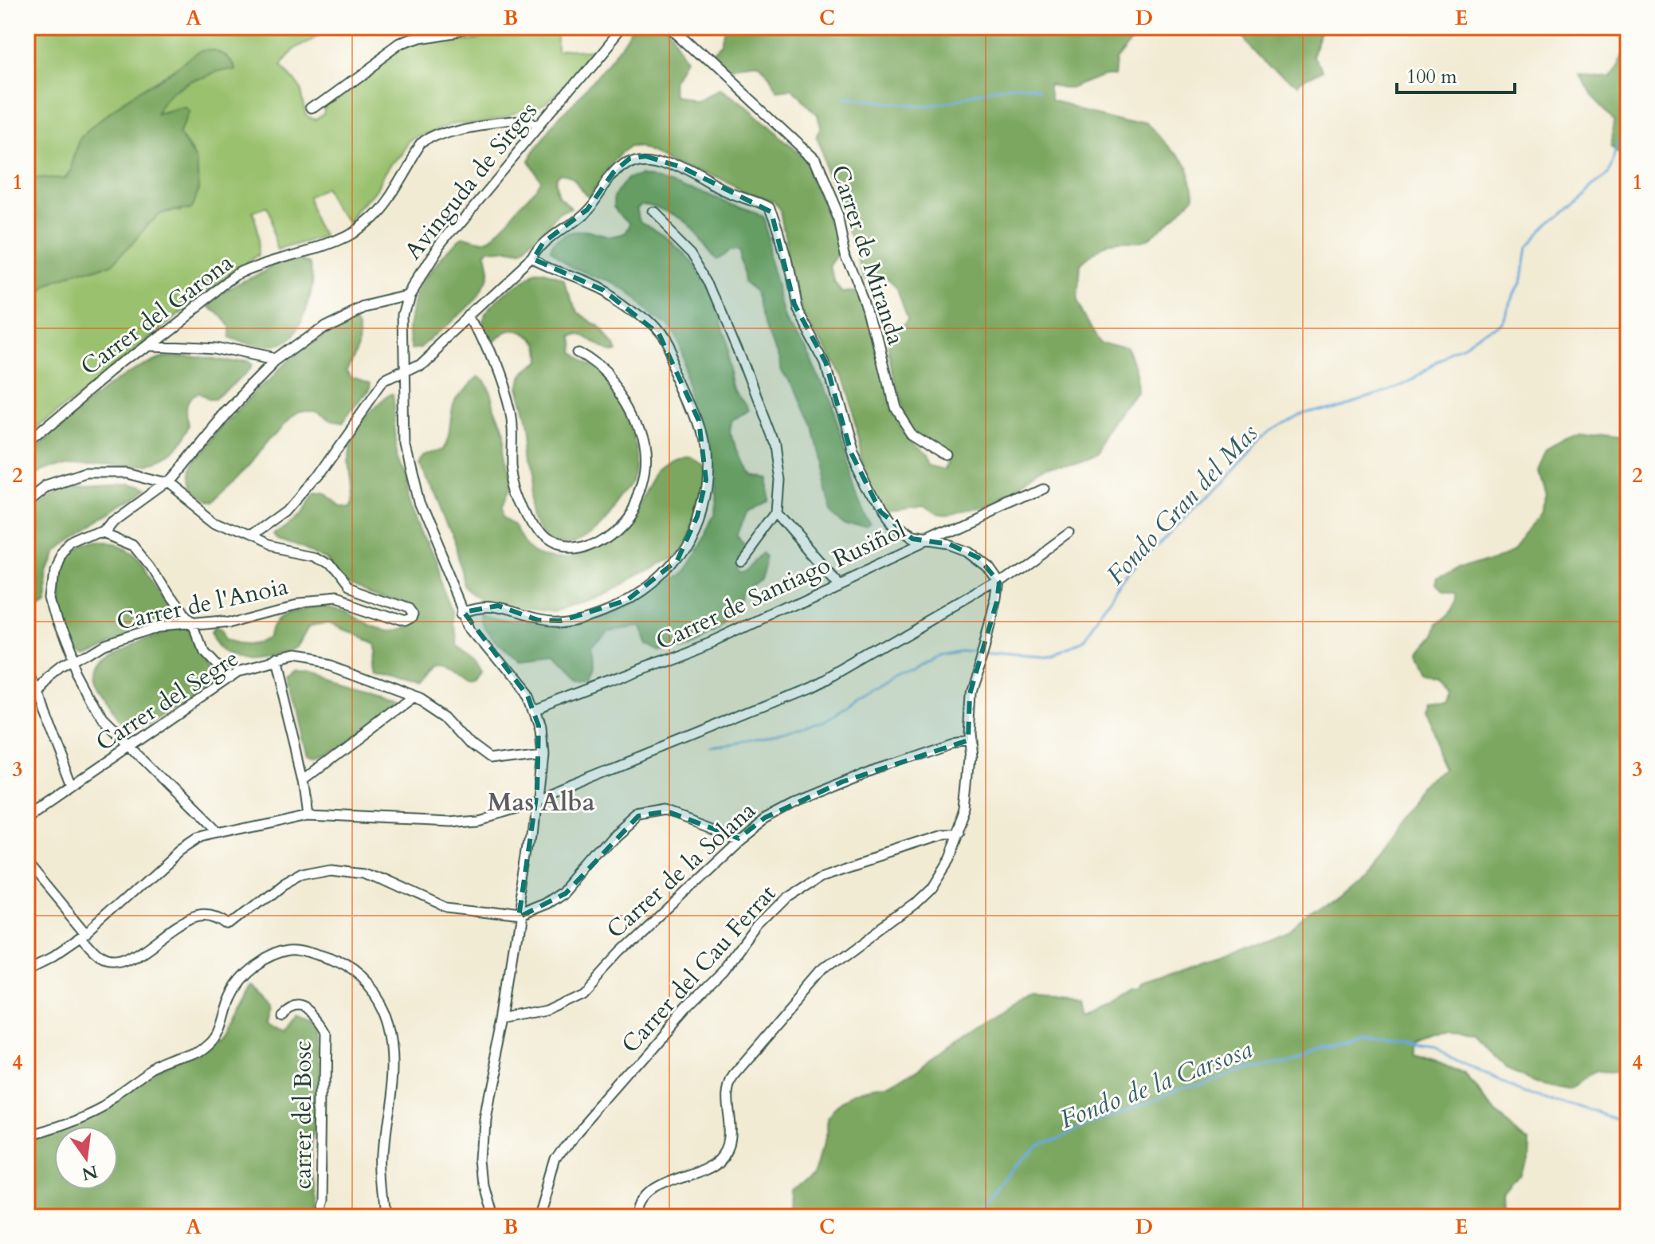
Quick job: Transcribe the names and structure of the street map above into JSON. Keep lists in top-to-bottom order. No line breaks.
{"streets":{"street":["Avinguda de Sitges","Carrer de Miranda","Carrer del Garona","Carrer de Santiago Rusiñol","Carrer de l'Anoia","Carrer del Segre","Carrer de la Solana","Carrer del Cau Ferrat","carrer del Bosc"]},"crossings":[["Avinguda de Sitges","Carrer del Garona"],["Avinguda de Sitges","Carrer de Santiago Rusiñol"],["Avinguda de Sitges","Carrer del Segre"],["Avinguda de Sitges","Carrer de la Solana"]],"districts":["Mas Alba"],"water":["Fondo Gran del Mas","Fondo de la Carsosa"],"scale_bar":"100 m","north":"bottom","grid":{"columns":["A","B","C","D","E"],"rows":["1","2","3","4"]}}
